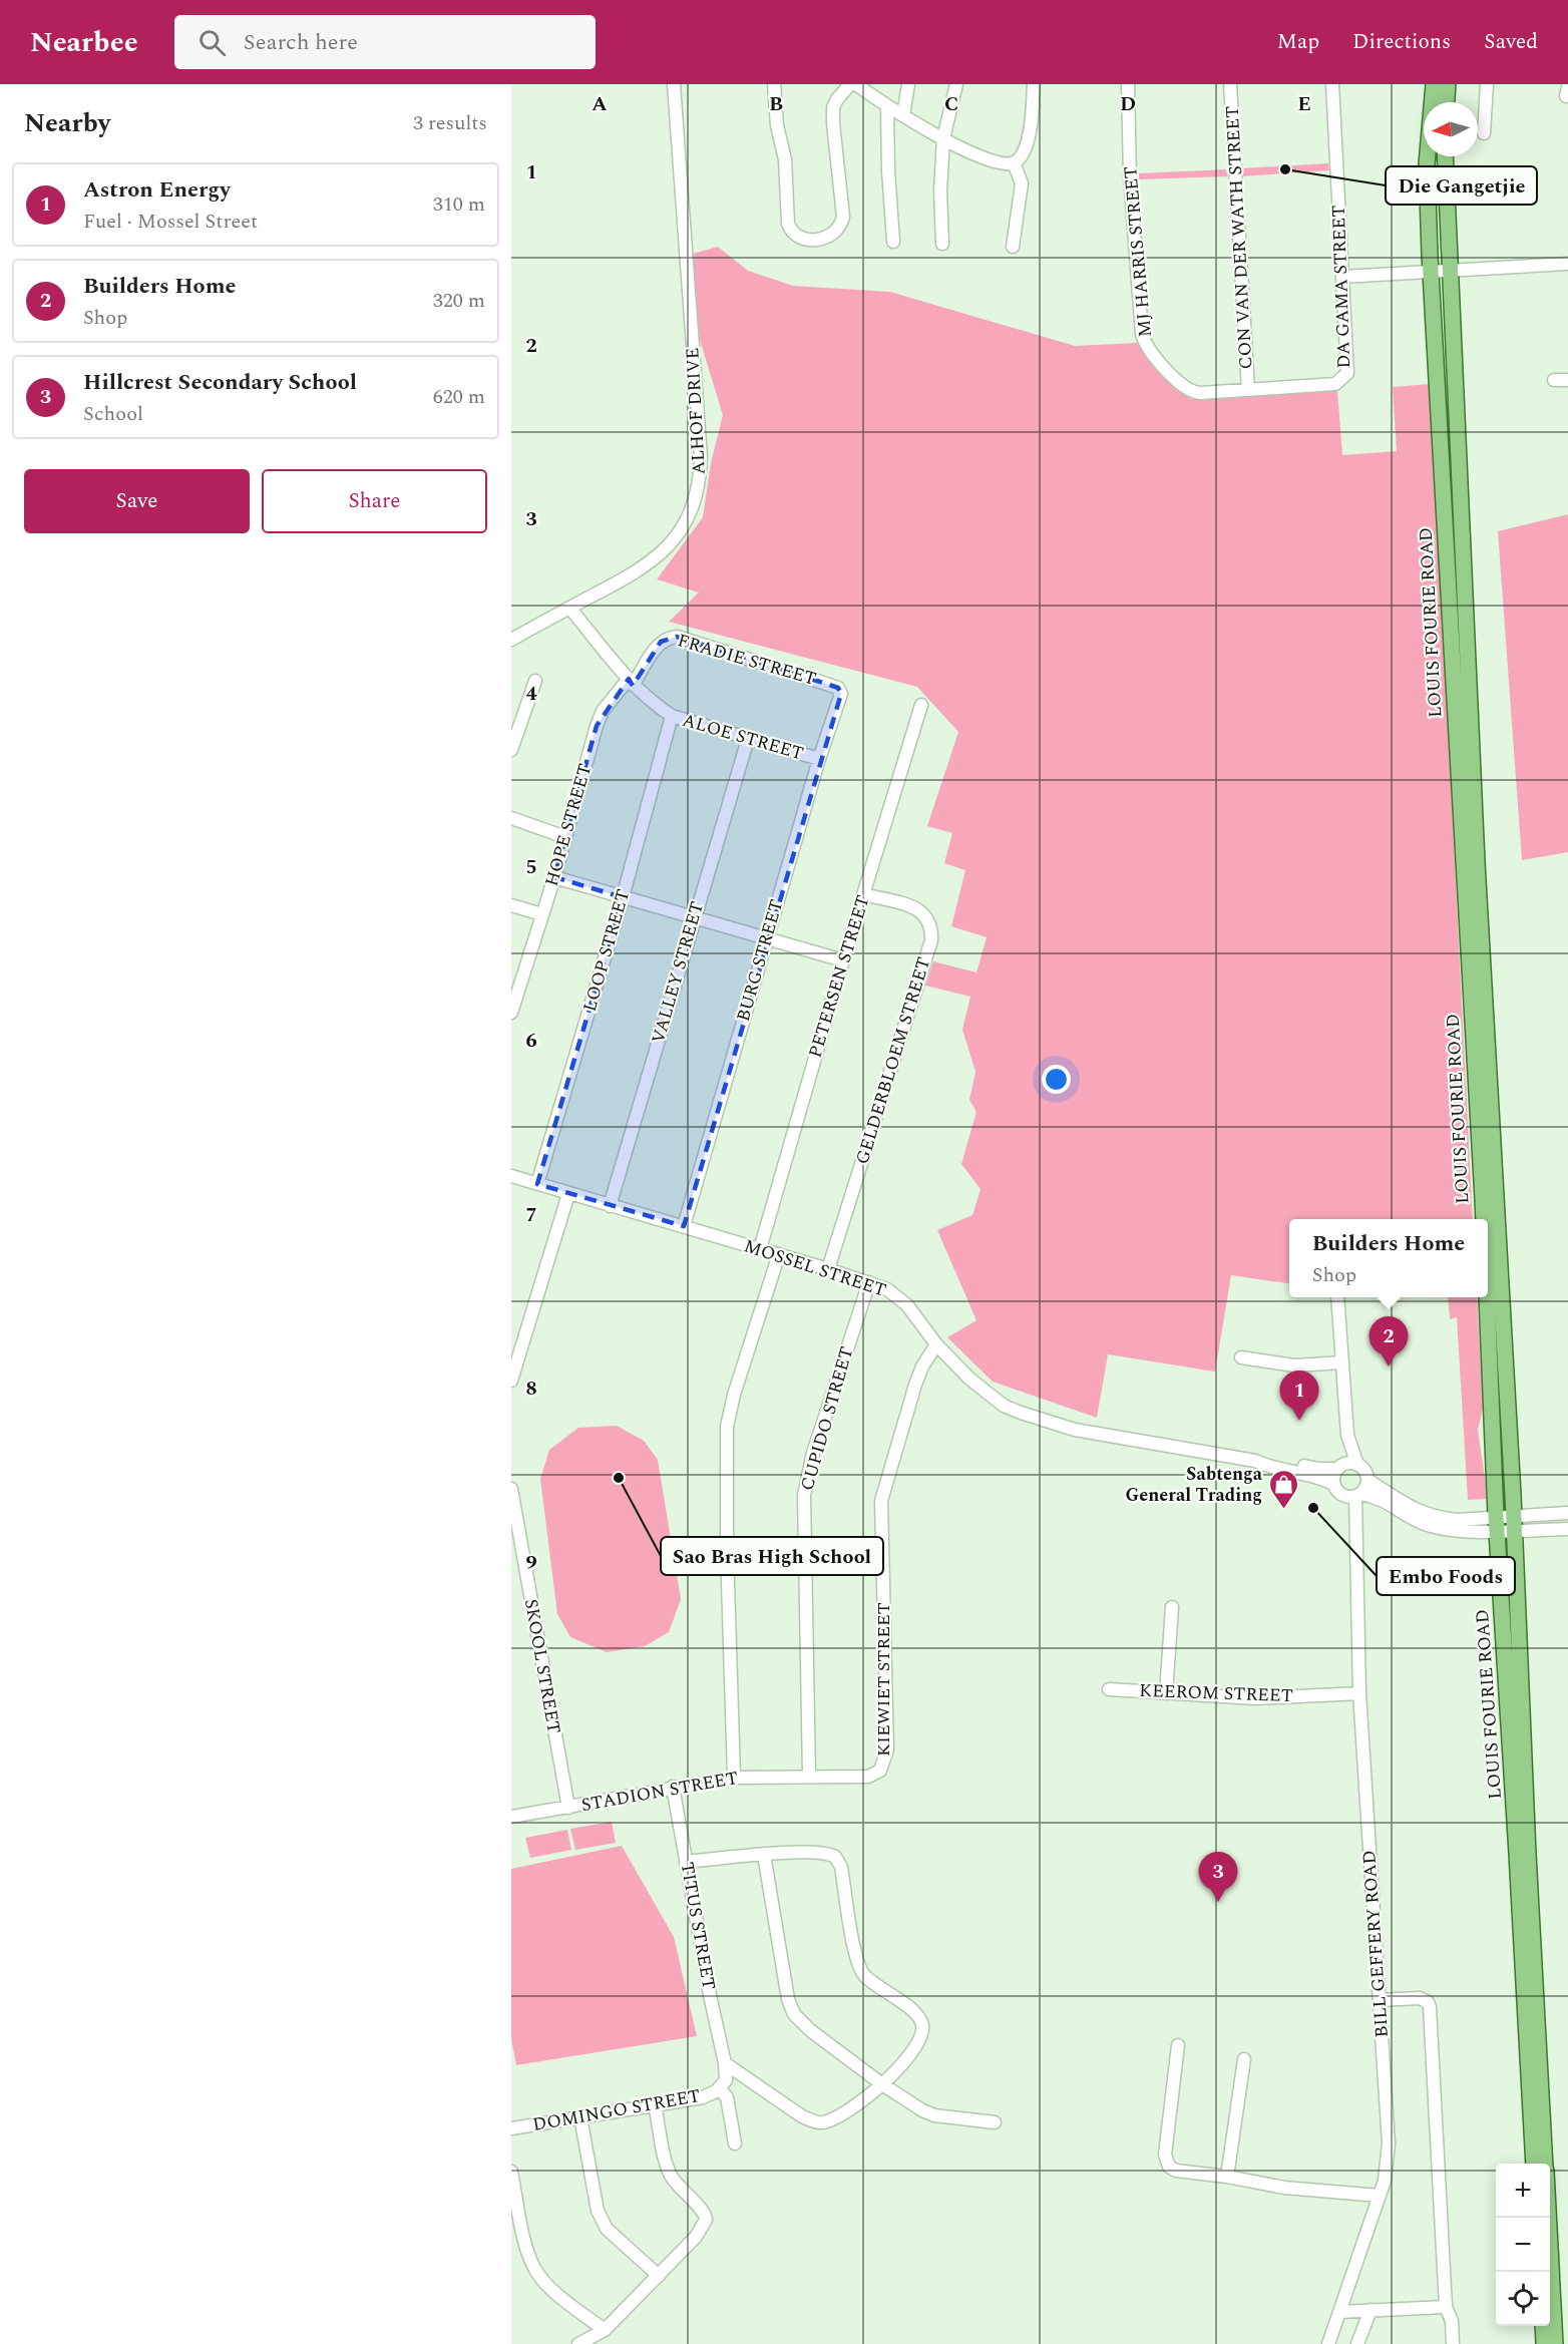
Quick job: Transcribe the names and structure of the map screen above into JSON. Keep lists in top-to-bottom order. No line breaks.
{"streets":{"main road":["LOUIS FOURIE ROAD"],"street":["CON VAN DER WATH STREET","MJ HARRIS STREET","DA GAMA STREET","ALHOF DRIVE","FRADIE STREET","ALOE STREET","HOPE STREET","LOOP STREET","BURG STREET","VALLEY STREET","PETERSEN STREET","GELDERBLOEM STREET","MOSSEL STREET","CUPIDO STREET","SKOOL STREET","KIEWIET STREET","KEEROM STREET","STADION STREET","TITUS STREET","BILL GEFFERY ROAD","DOMINGO STREET"]},"crossings":[["CON VAN DER WATH STREET","MJ HARRIS STREET"],["MJ HARRIS STREET","DA GAMA STREET"],["ALHOF DRIVE","ALOE STREET"],["FRADIE STREET","ALOE STREET"],["FRADIE STREET","HOPE STREET"],["FRADIE STREET","BURG STREET"],["ALOE STREET","HOPE STREET"],["ALOE STREET","LOOP STREET"],["ALOE STREET","BURG STREET"],["ALOE STREET","VALLEY STREET"],["LOOP STREET","MOSSEL STREET"],["BURG STREET","MOSSEL STREET"],["VALLEY STREET","MOSSEL STREET"],["PETERSEN STREET","GELDERBLOEM STREET"],["PETERSEN STREET","MOSSEL STREET"],["GELDERBLOEM STREET","MOSSEL STREET"],["MOSSEL STREET","CUPIDO STREET"],["MOSSEL STREET","KIEWIET STREET"],["CUPIDO STREET","STADION STREET"],["SKOOL STREET","STADION STREET"],["KIEWIET STREET","STADION STREET"],["KEEROM STREET","BILL GEFFERY ROAD"],["STADION STREET","TITUS STREET"],["TITUS STREET","DOMINGO STREET"]],"places":{"other":["Die Gangetjie","Sao Bras High School","Embo Foods"],"shop":["Sabtenga General Trading"]},"north":"left","page":{"header":"Nearbee","search":"Search here","nav":["Map","Directions","Saved"],"heading":["Nearby","3 results"],"list":[{"mark":"1","name":"Astron Energy","note":"Fuel · Mossel Street","value":"310 m"},{"mark":"2","name":"Builders Home","note":"Shop","value":"320 m"},{"mark":"3","name":"Hillcrest Secondary School","note":"School","value":"620 m"}],"buttons":["Save","Share"],"popup":["Builders Home","Shop"],"pins":["2","1","3"],"map_buttons":["+","−"]},"grid":{"columns":["A","B","C","D","E"],"rows":["1","2","3","4","5","6","7","8","9"]}}
